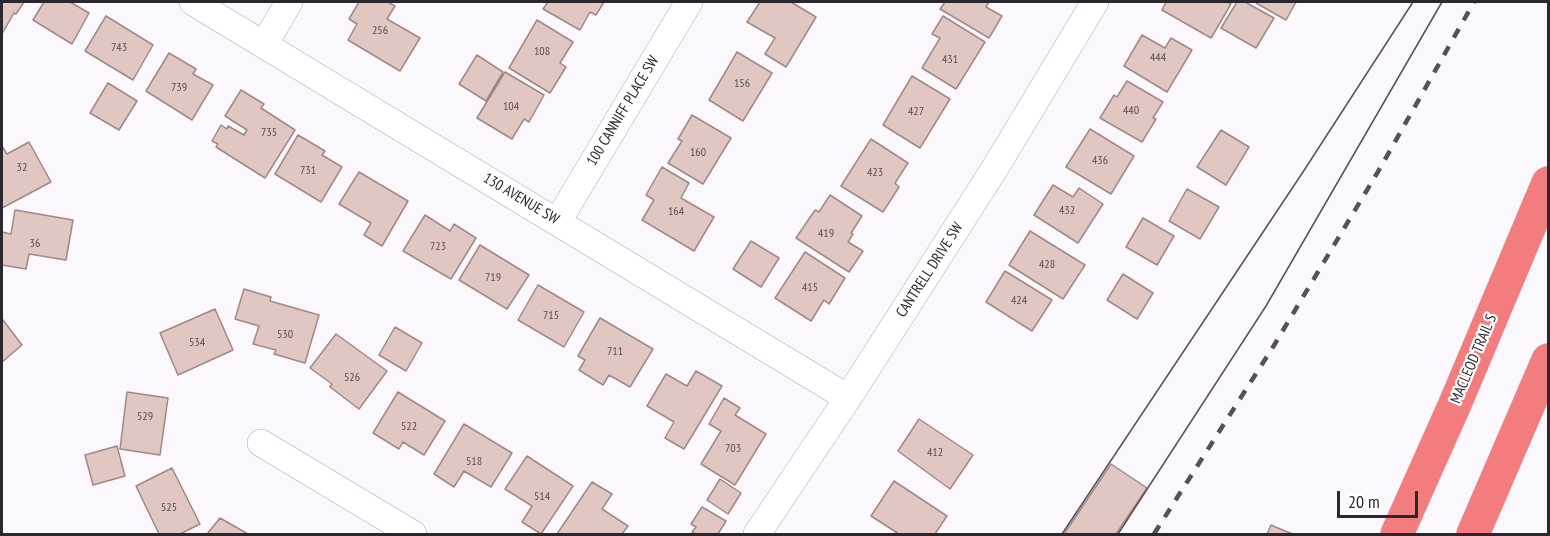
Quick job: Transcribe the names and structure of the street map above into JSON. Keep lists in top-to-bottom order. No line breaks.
{"streets":{"highway":["MACLEOD TRAIL S"],"street":["100 CANNIFF PLACE SW","130 AVENUE SW","CANTRELL DRIVE SW"]},"crossings":[["100 CANNIFF PLACE SW","130 AVENUE SW"],["130 AVENUE SW","CANTRELL DRIVE SW"]],"house_numbers":["256","743","108","444","431","156","739","104","440","427","735","160","436","32","731","423","432","164","419","36","723","428","719","415","424","715","530","534","711","526","529","522","703","412","518","514","525"],"scale_bar":"20 m"}
